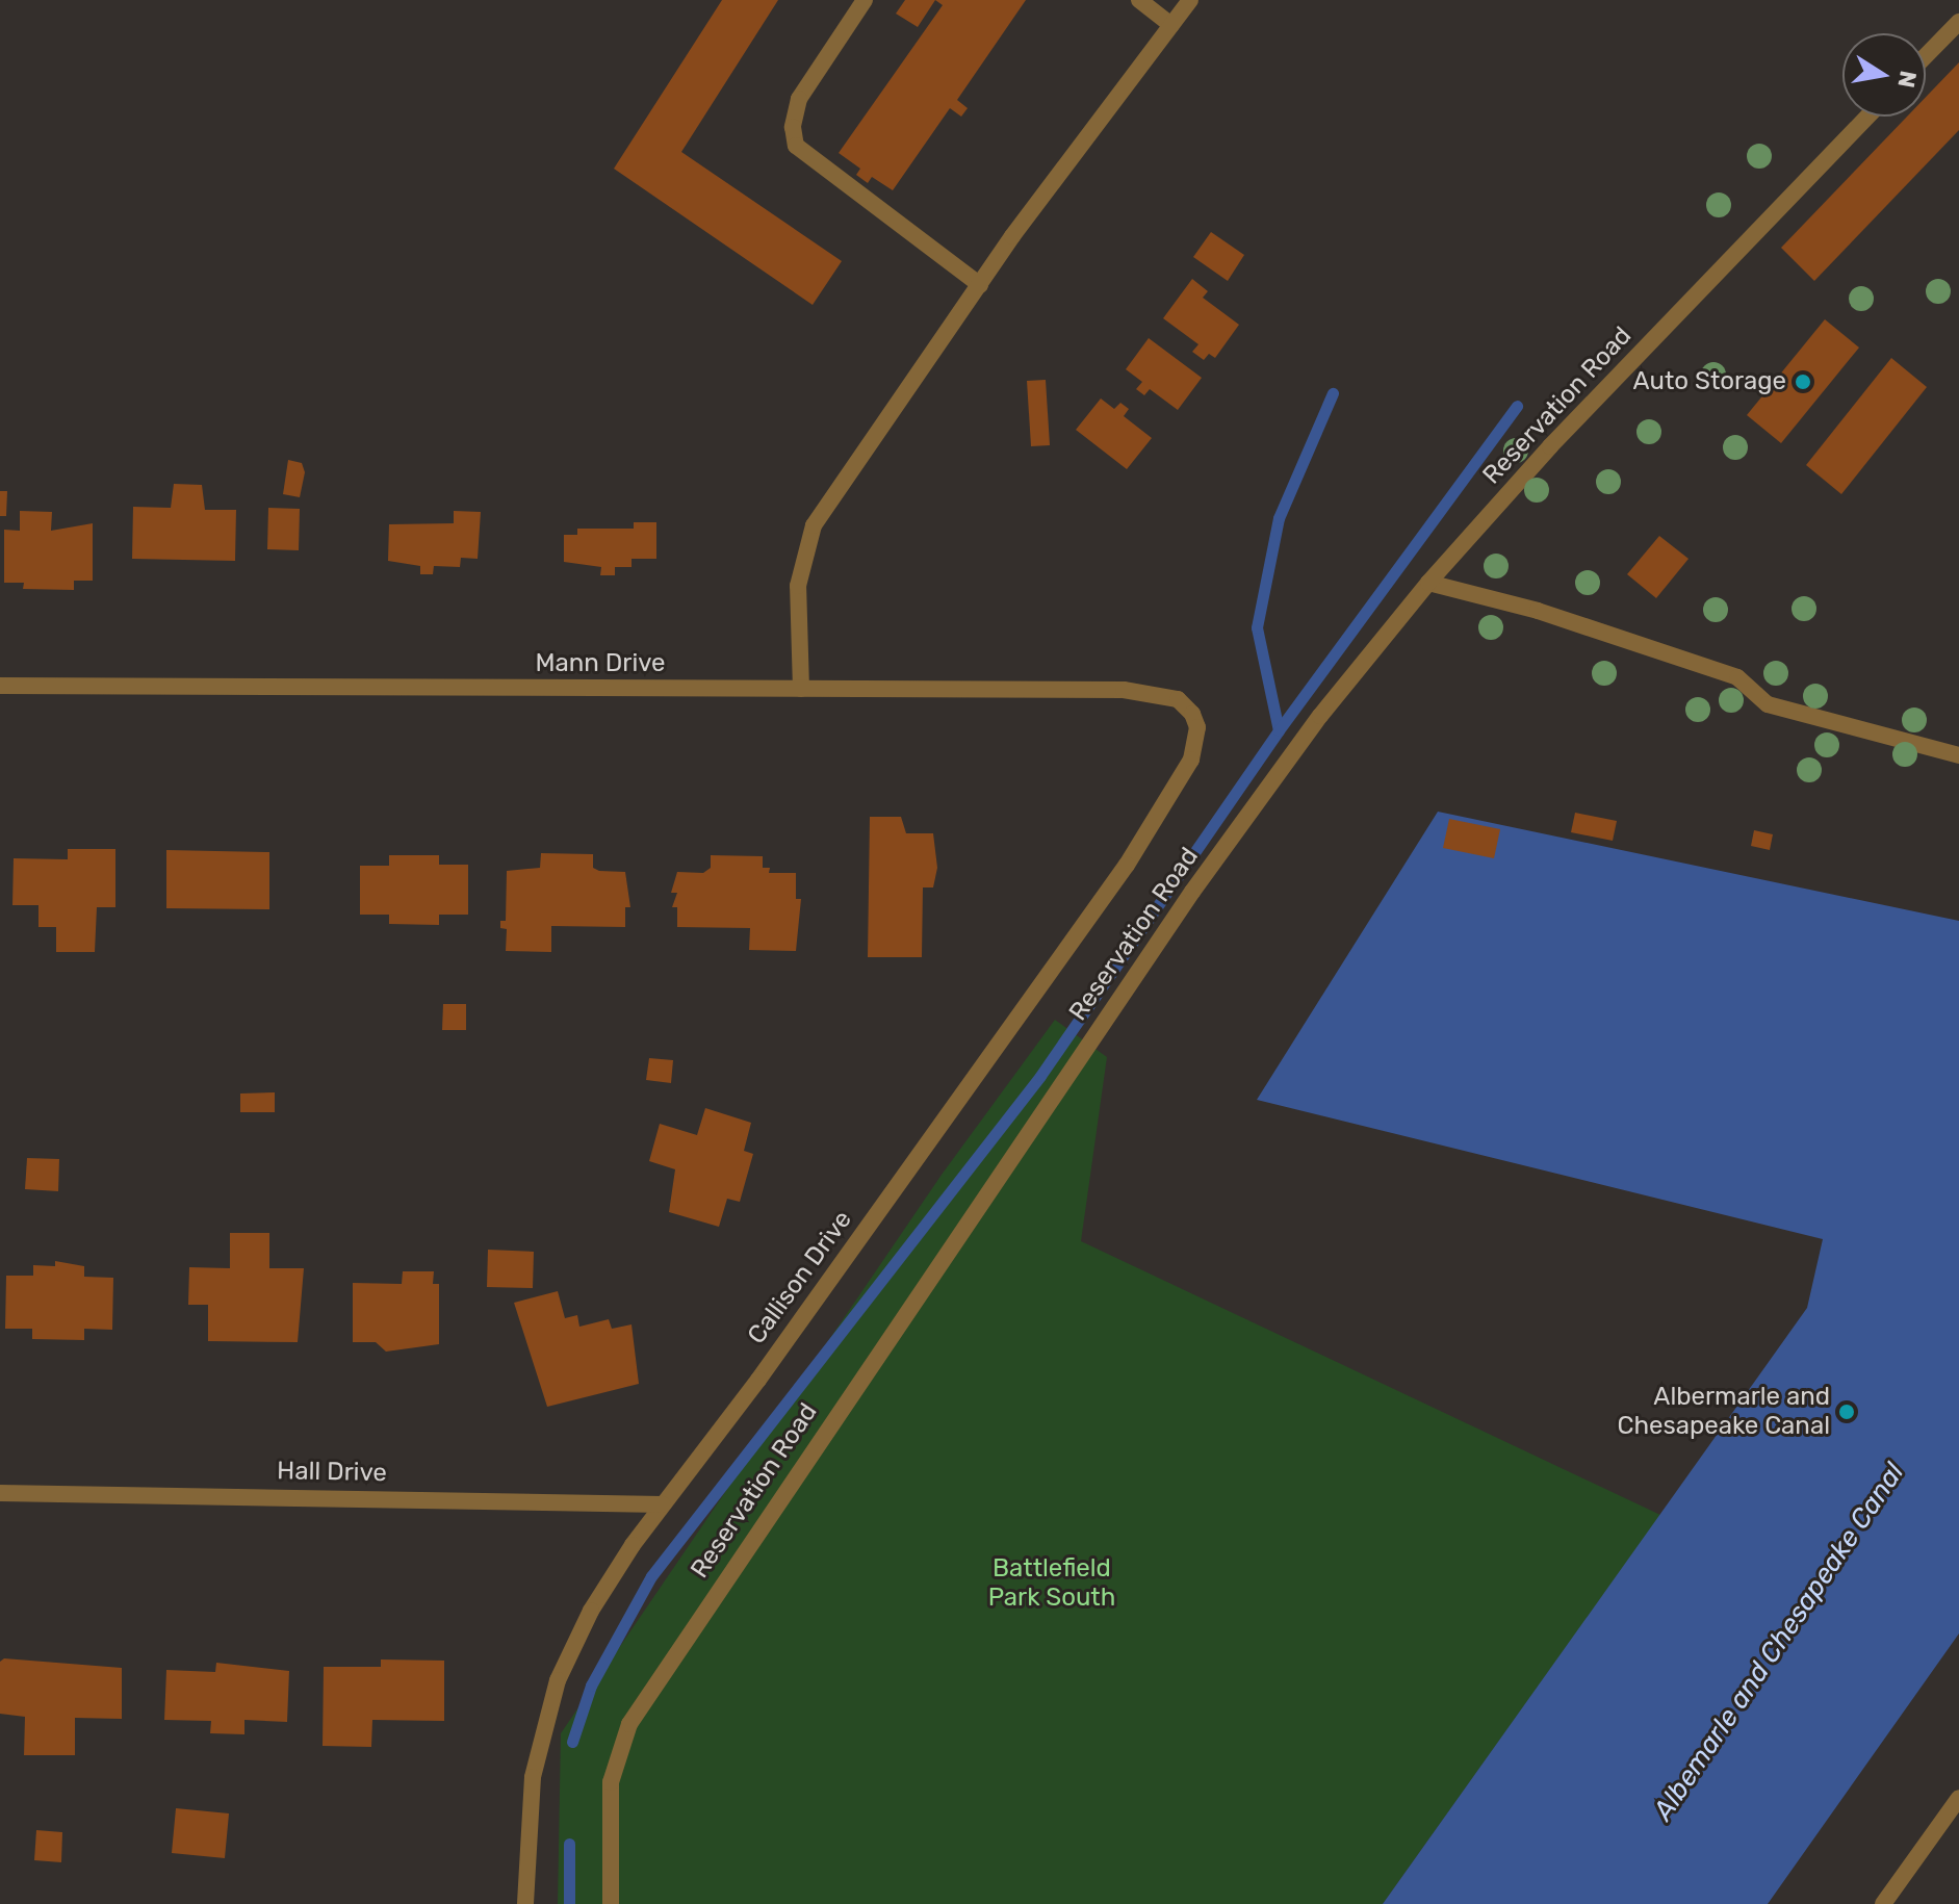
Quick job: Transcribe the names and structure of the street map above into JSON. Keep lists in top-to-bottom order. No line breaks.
{"streets":{"street":["Reservation Road","Mann Drive","Callison Drive","Hall Drive"]},"crossings":[["Mann Drive","Callison Drive"],["Callison Drive","Hall Drive"]],"water":["Albemarle and Chesapeake Canal"],"parks":["Battlefield Park South"],"places":["Auto Storage","Albermarle and Chesapeake Canal"],"north":"right"}
